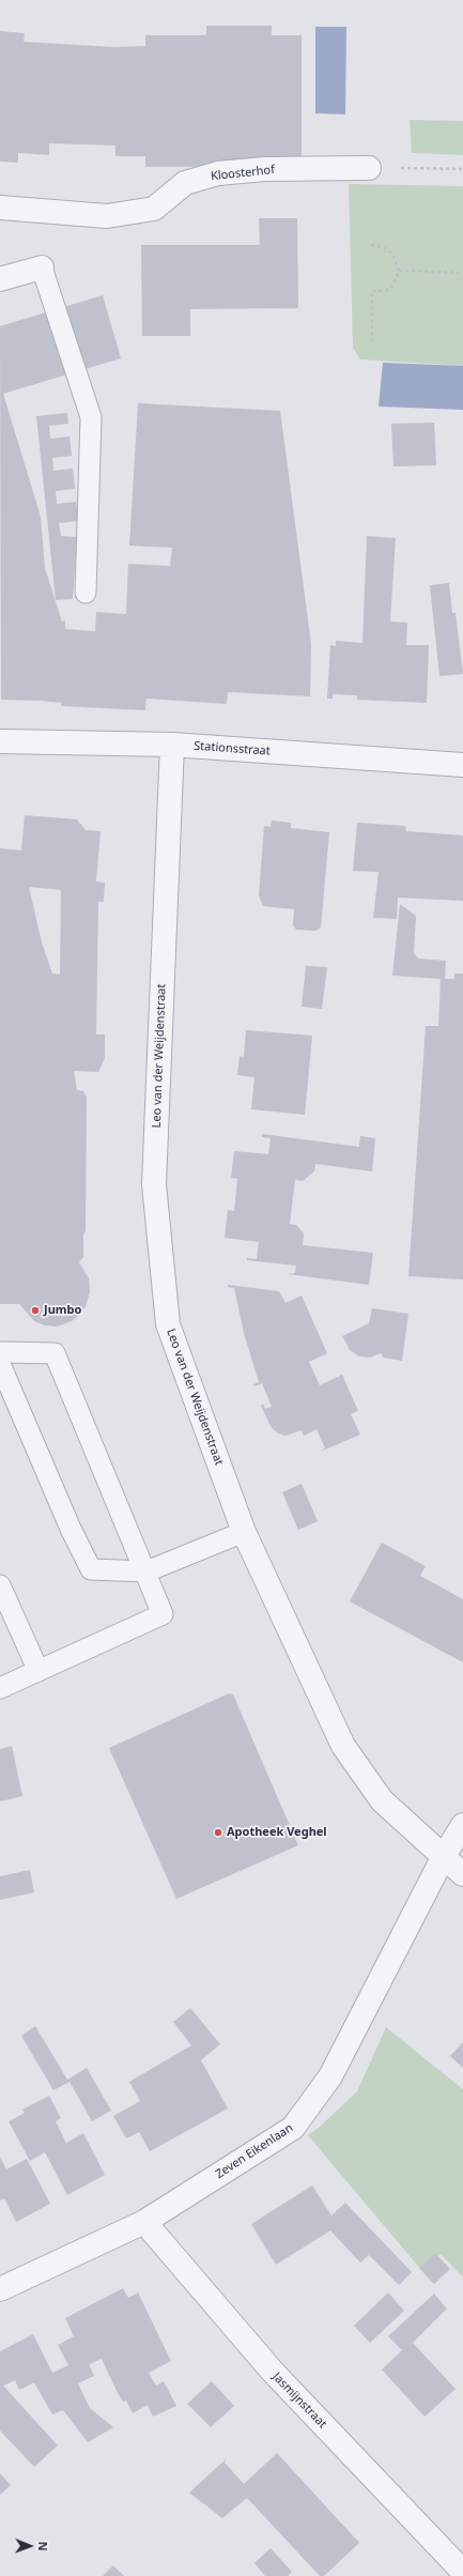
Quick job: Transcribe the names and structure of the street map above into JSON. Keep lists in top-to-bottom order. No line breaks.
{"streets":{"street":["Kloosterhof","Stationsstraat","Leo van der Weijdenstraat","Zeven Eikenlaan","Jasmijnstraat"]},"crossings":[["Stationsstraat","Leo van der Weijdenstraat"],["Leo van der Weijdenstraat","Zeven Eikenlaan"],["Zeven Eikenlaan","Jasmijnstraat"]],"places":["Jumbo","Apotheek Veghel"],"north":"right"}
